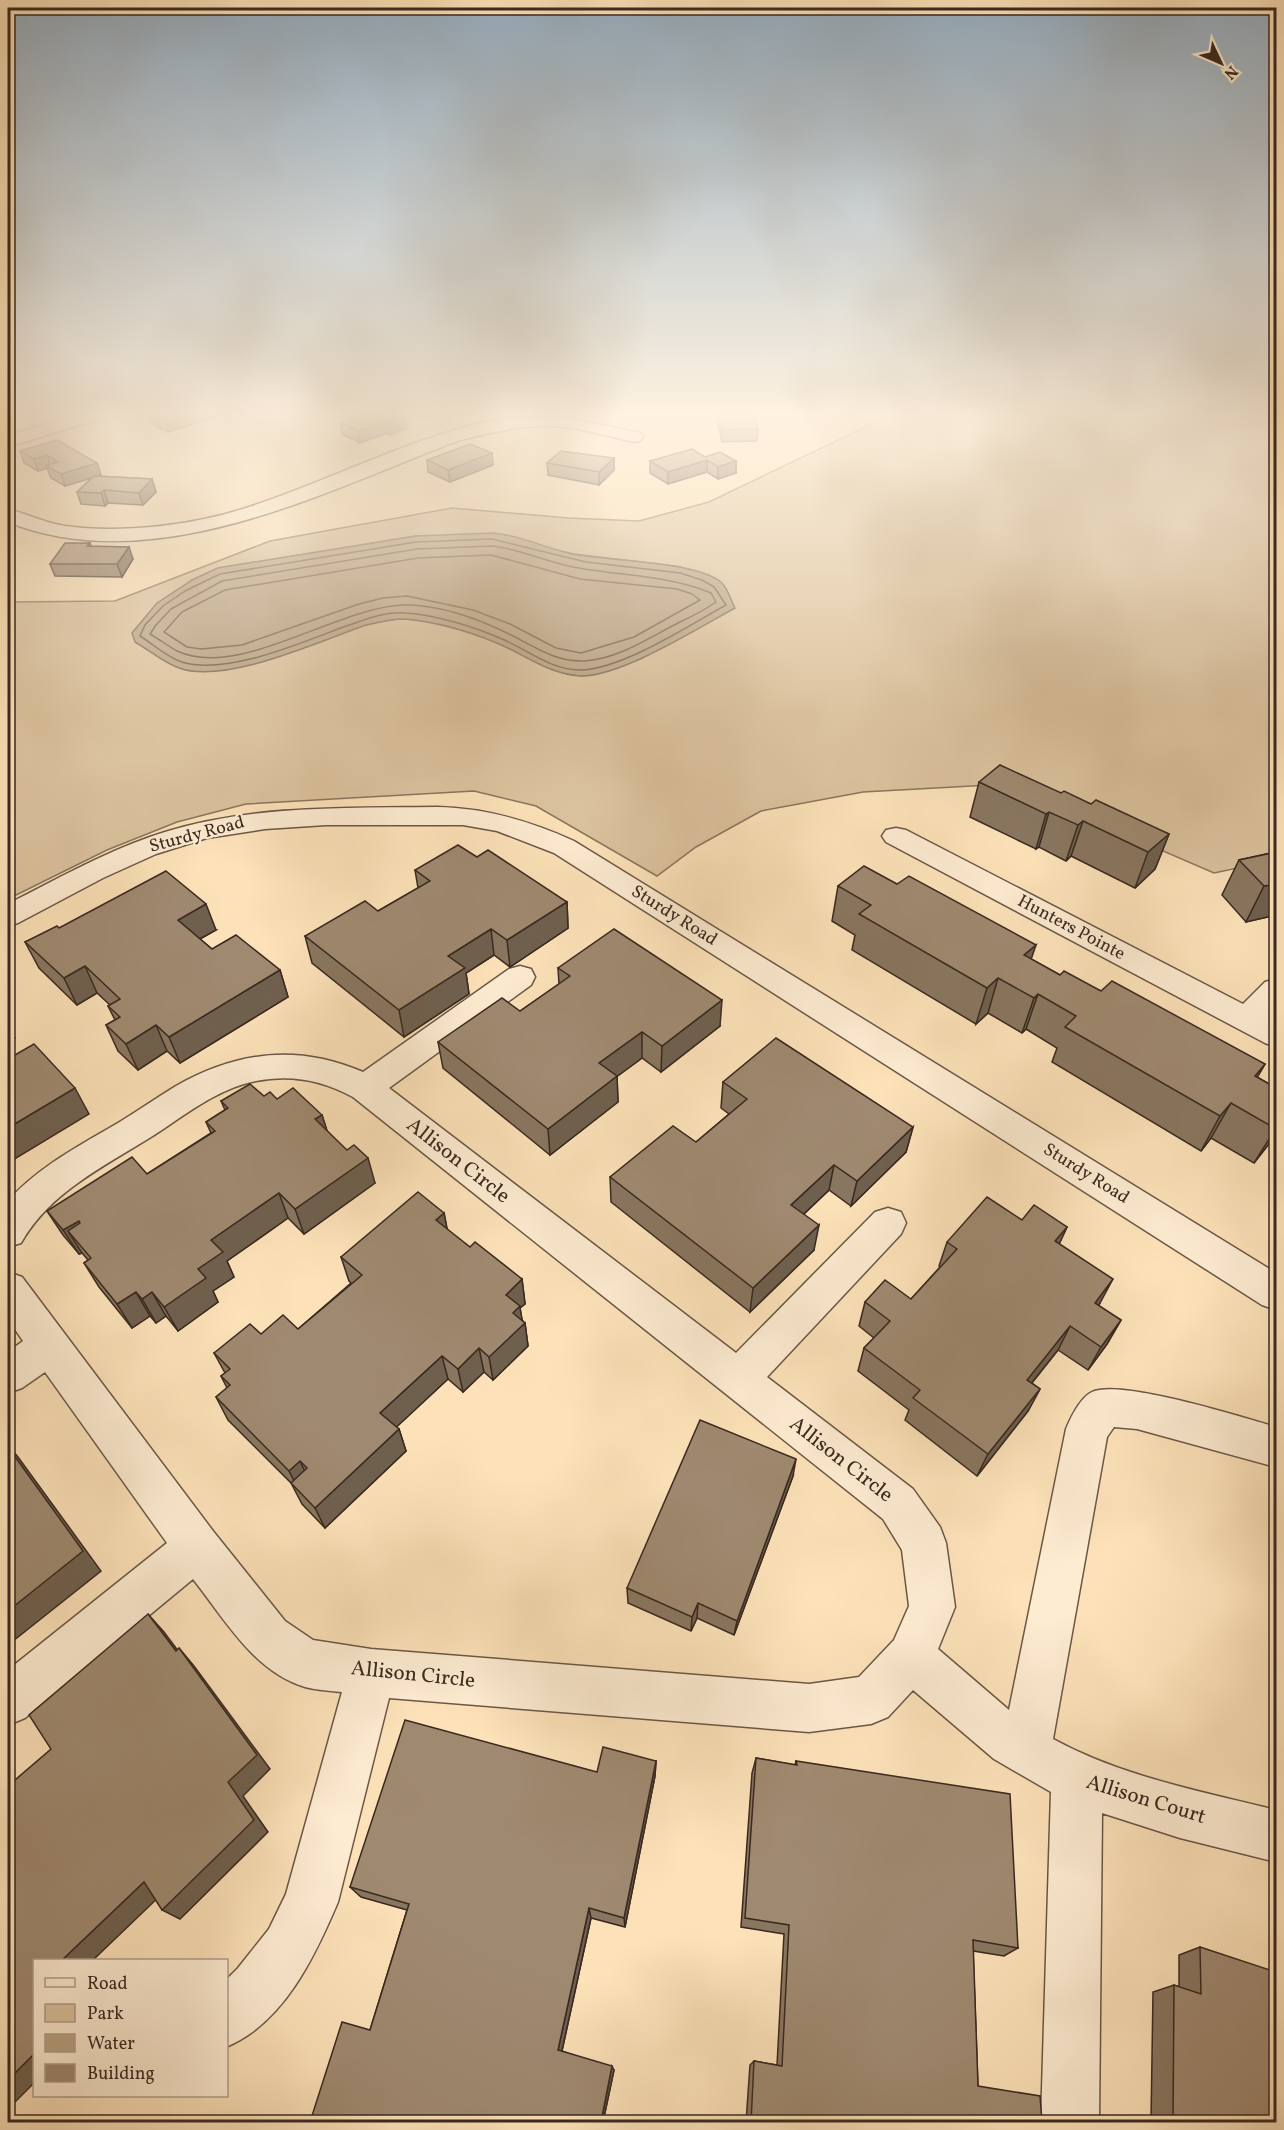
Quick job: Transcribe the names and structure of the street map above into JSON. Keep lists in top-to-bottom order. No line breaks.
{"streets":{"street":["Sturdy Road","Hunters Pointe","Allison Circle","Allison Court"]},"crossings":[["Allison Circle","Allison Court"]],"legend":["Road","Park","Water","Building"],"north":"bottom right"}
